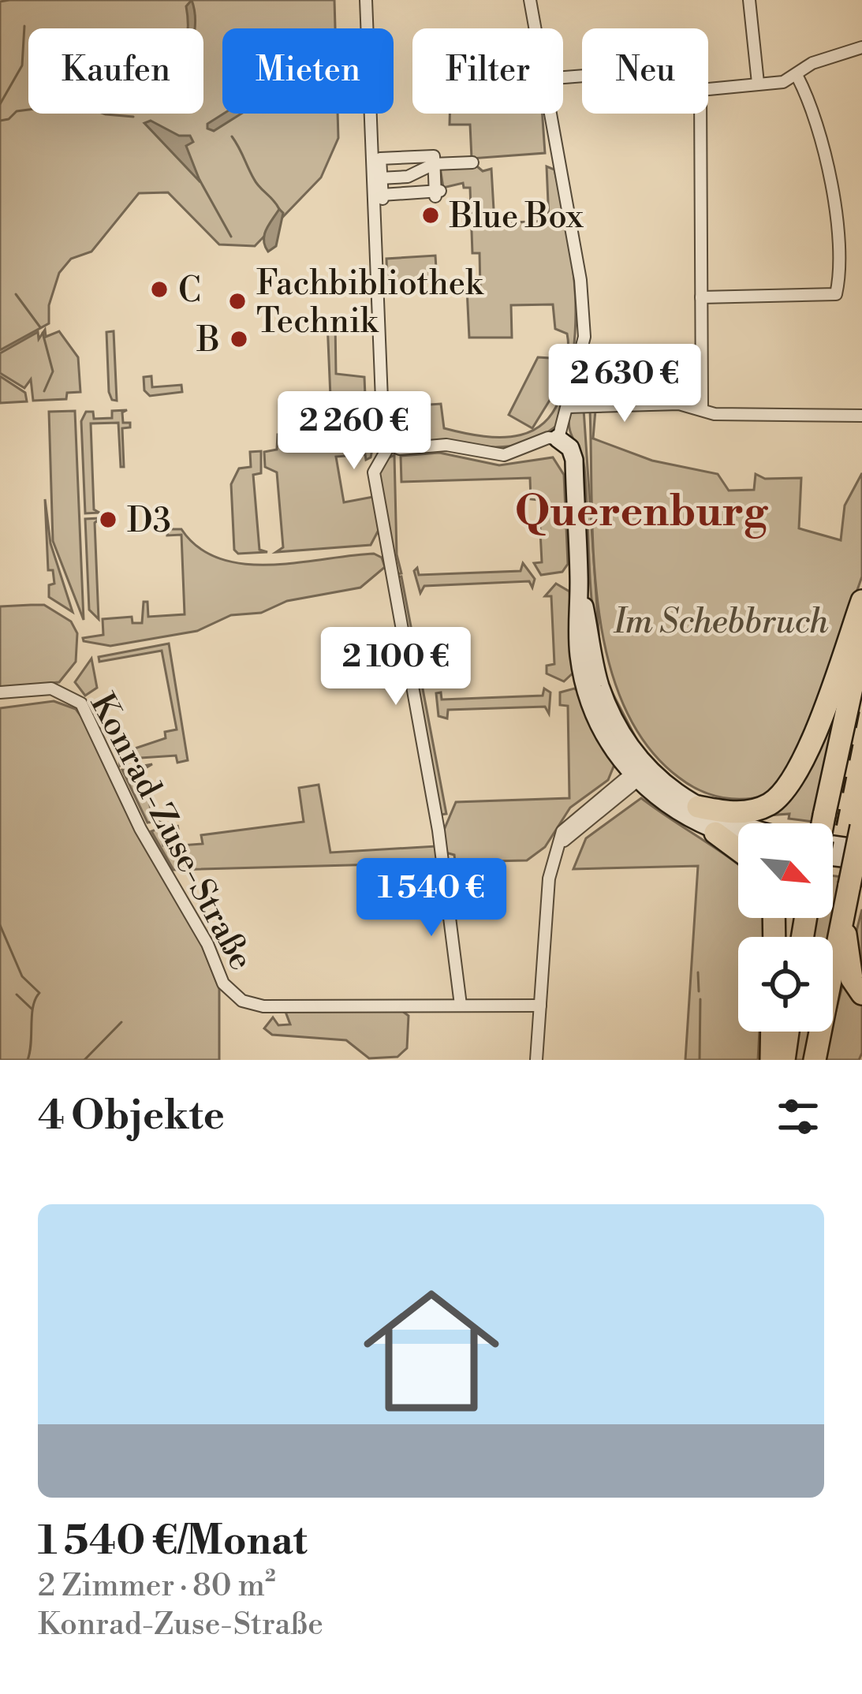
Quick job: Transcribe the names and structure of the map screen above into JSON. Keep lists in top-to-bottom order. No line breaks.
{"streets":{"street":["Konrad-Zuse-Straße"]},"districts":["Querenburg"],"parks":["Im Schebbruch"],"places":["Blue Box","C","Fachbibliothek Technik","B","D3"],"north":"bottom right","page":{"chip":["Kaufen","Mieten","Filter","Neu"],"price":["2 630 €","2 260 €","2 100 €","1 540 €"],"heading":"4 Objekte","list":[{"name":"1 540 €/Monat","note":"2 Zimmer · 80 m² · Konrad-Zuse-Straße"}]}}
